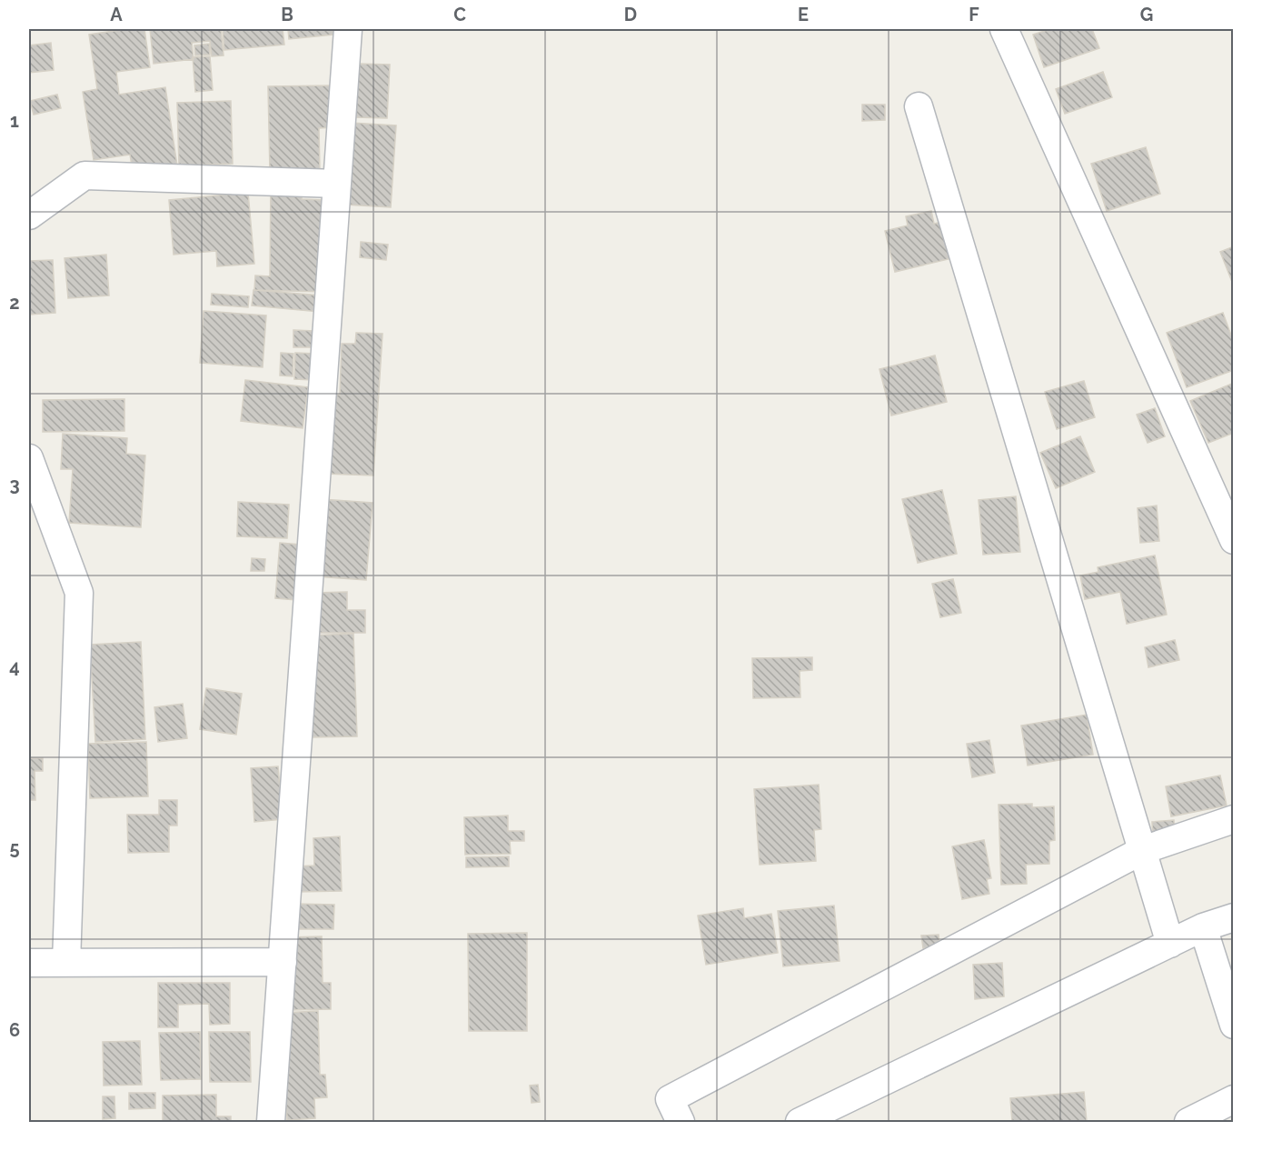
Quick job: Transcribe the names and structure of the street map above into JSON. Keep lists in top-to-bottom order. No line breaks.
{"grid":{"columns":["A","B","C","D","E","F","G"],"rows":["1","2","3","4","5","6"]}}
